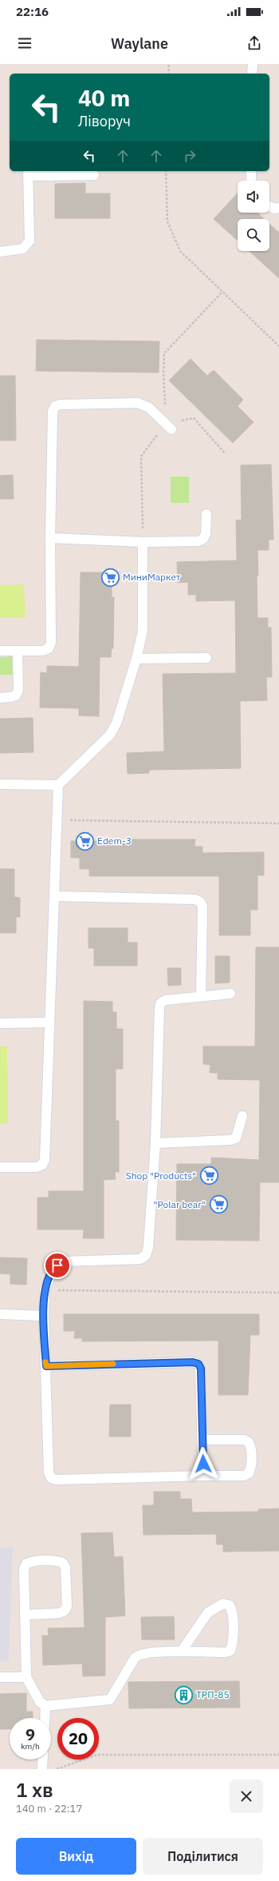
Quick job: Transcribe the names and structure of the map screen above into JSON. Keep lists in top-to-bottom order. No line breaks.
{"places":{"supermarket":["МиниМаркет","Edem-3","Shop \"Products\"","\"Polar bear\""],"building":["ТРП-85"]},"page":{"status":"22:16","header":"Waylane","turn":["40 m","Ліворуч"],"speed":"9 km/h","limit":"20","heading":["1 хв","140 m · 22:17"],"buttons":["Вихід","Поділитися"]}}
